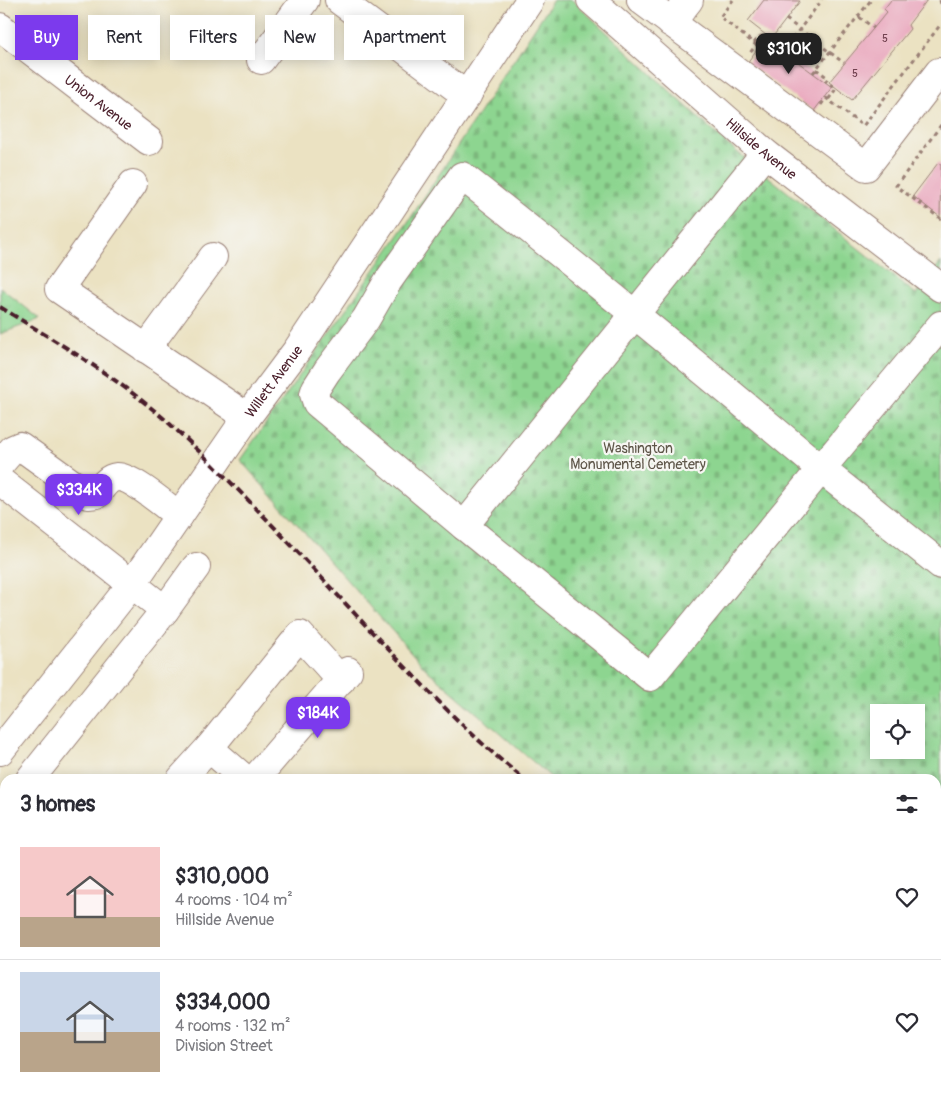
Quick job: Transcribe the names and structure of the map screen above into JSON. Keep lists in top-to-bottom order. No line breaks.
{"streets":{"street":["Union Avenue","Hillside Avenue","Willett Avenue"]},"parks":["Washington Monumental Cemetery"],"house_numbers":["5","5"],"page":{"chip":["Buy","Rent","Filters","New","Apartment"],"price":["$310K","$334K","$184K"],"heading":"3 homes","list":[{"name":"$310,000","note":"4 rooms · 104 m² · Hillside Avenue"},{"name":"$334,000","note":"4 rooms · 132 m² · Division Street"}]}}
